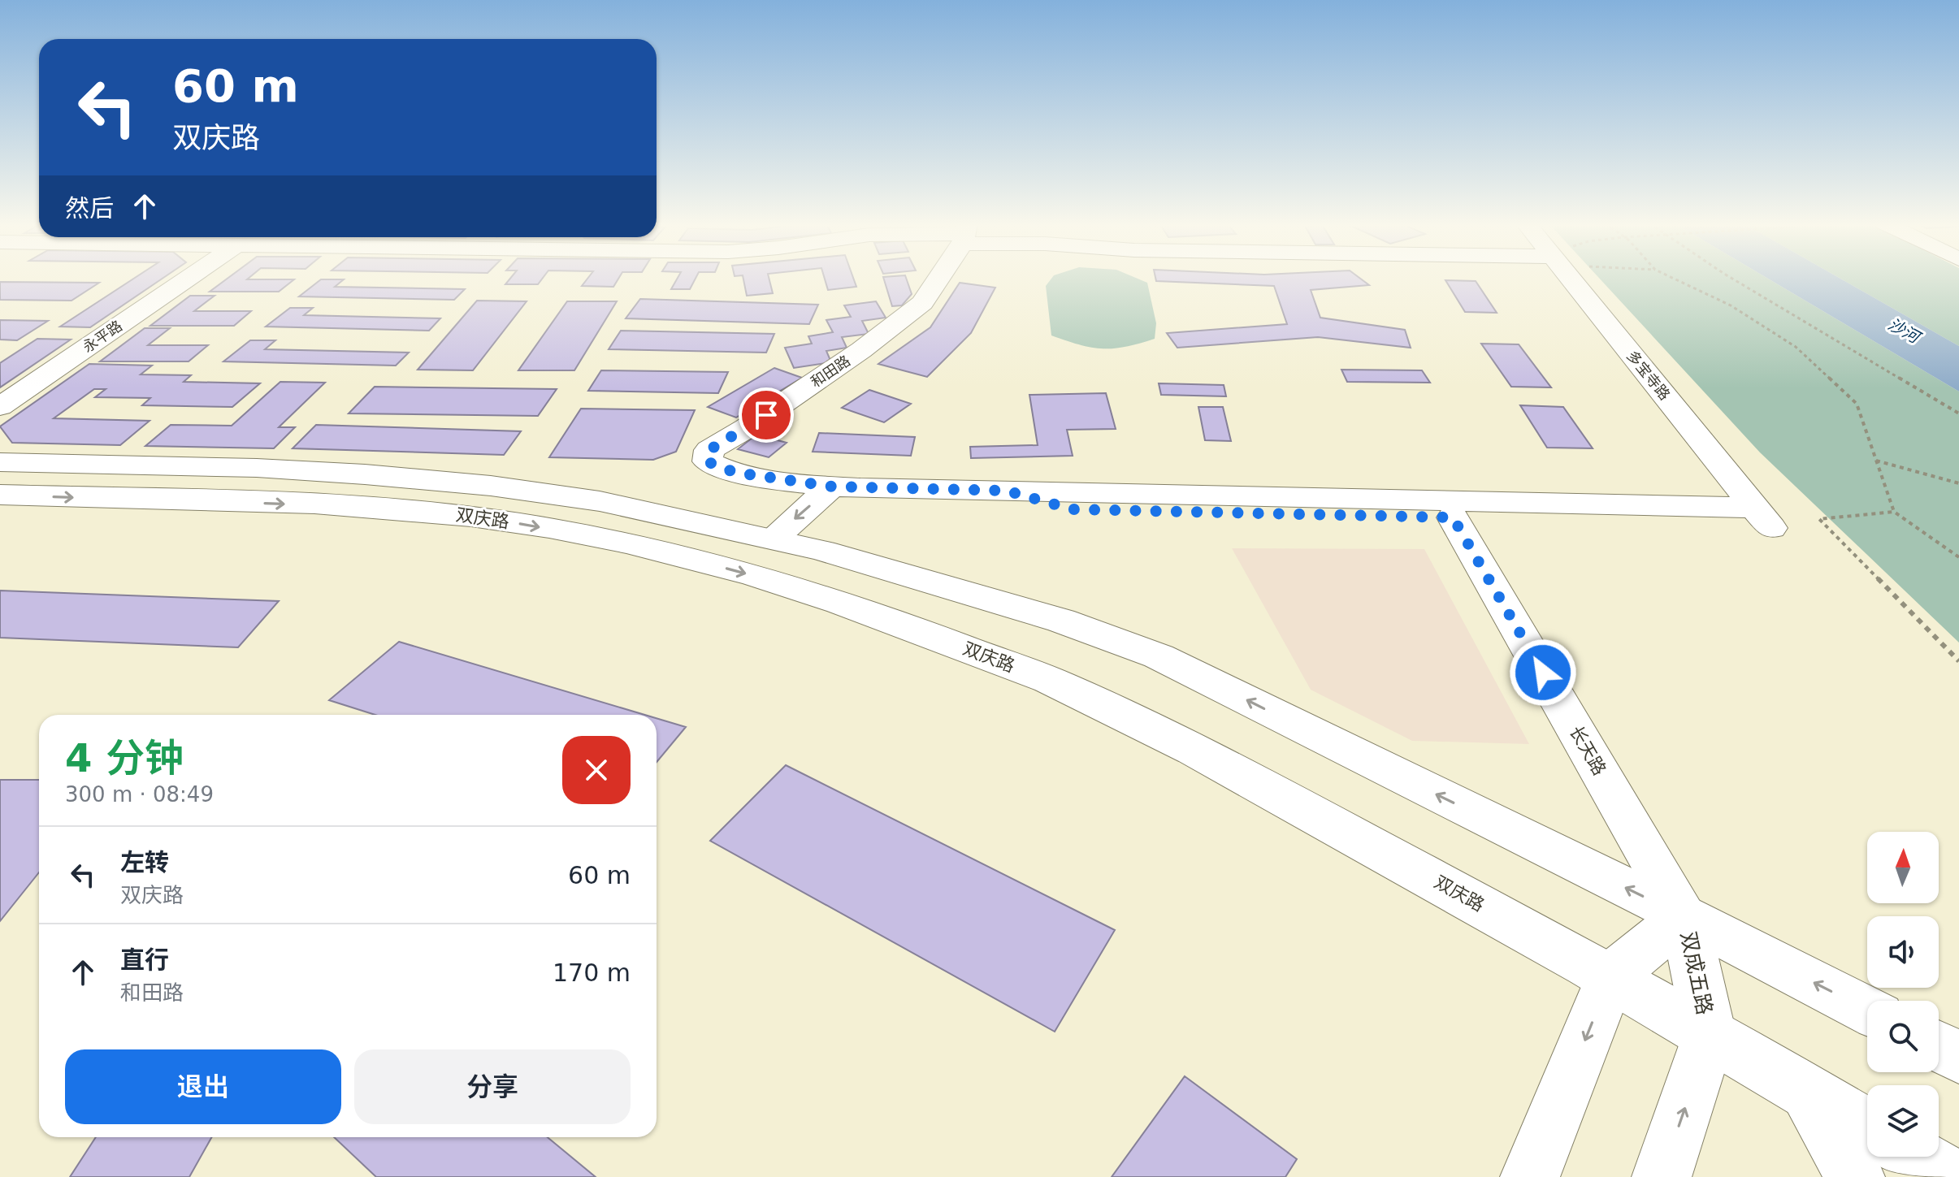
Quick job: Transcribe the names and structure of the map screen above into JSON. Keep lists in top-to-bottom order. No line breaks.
{"streets":{"street":["永平路","和田路","多宝寺路","双庆路","长天路","双成五路"]},"crossings":[["双庆路","长天路"],["双庆路","双成五路"],["长天路","双成五路"]],"water":["沙河"],"north":"top","page":{"turn":["60 m","双庆路"],"then":"然后","heading":["4 分钟","300 m · 08:49"],"list":[{"name":"左转","note":"双庆路","value":"60 m"},{"name":"直行","note":"和田路","value":"170 m"}],"buttons":["退出","分享"]}}
